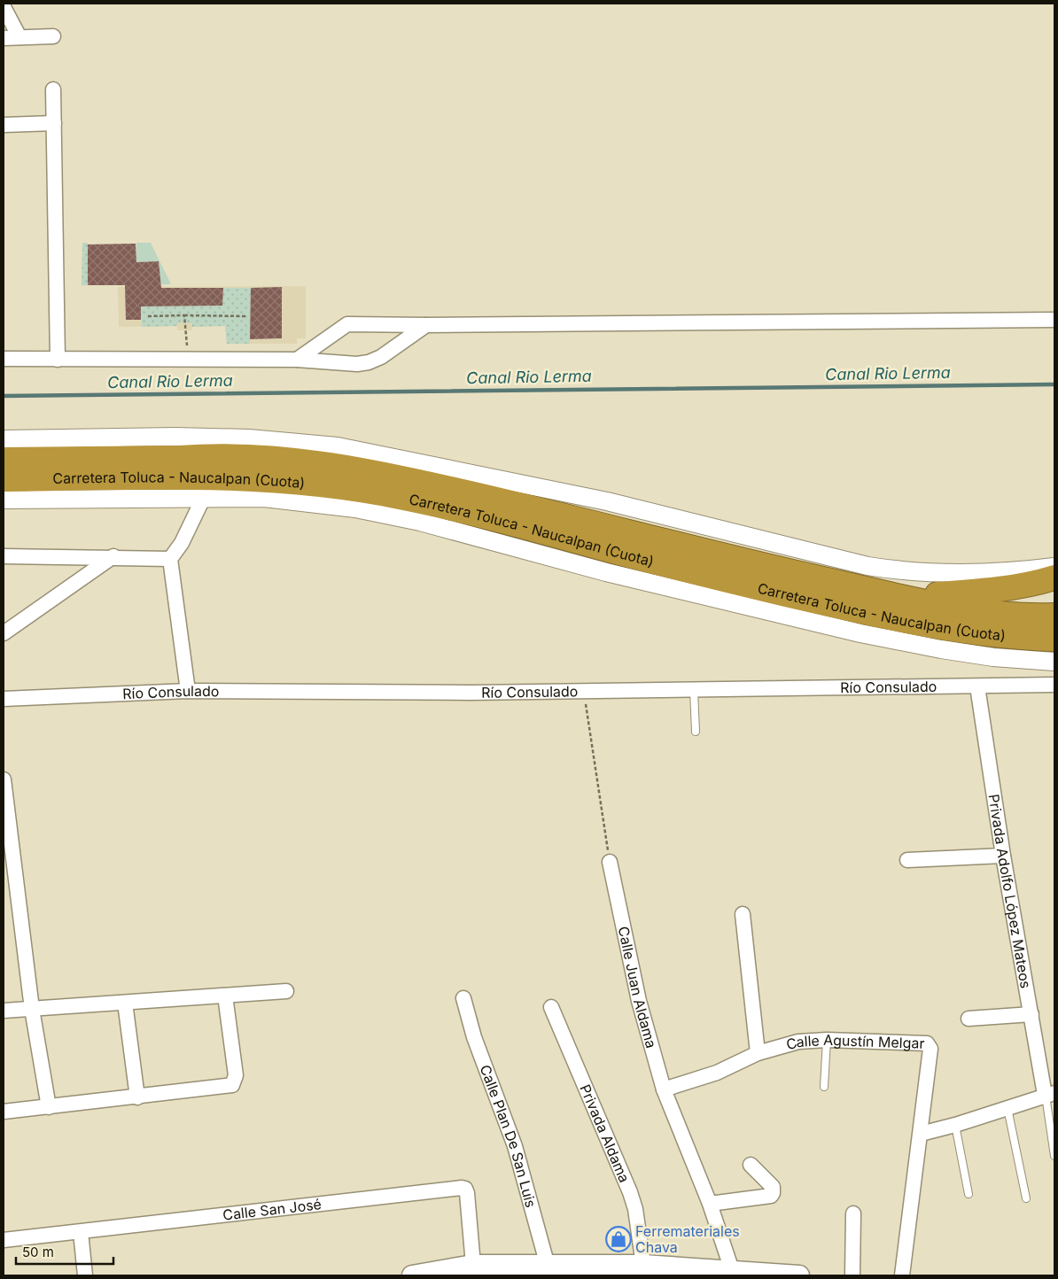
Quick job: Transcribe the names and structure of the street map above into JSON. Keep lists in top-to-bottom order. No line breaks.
{"streets":{"highway":["Carretera Toluca - Naucalpan (Cuota)"],"street":["Río Consulado","Privada Adolfo López Mateos","Calle Juan Aldama","Calle Agustín Melgar","Privada Aldama","Calle Plan De San Luis","Calle San José"]},"crossings":[["Río Consulado","Privada Adolfo López Mateos"],["Calle Juan Aldama","Calle Agustín Melgar"]],"water":["Canal Rio Lerma"],"places":{"shop":["Ferremateriales Chava"]},"scale_bar":"50 m"}
